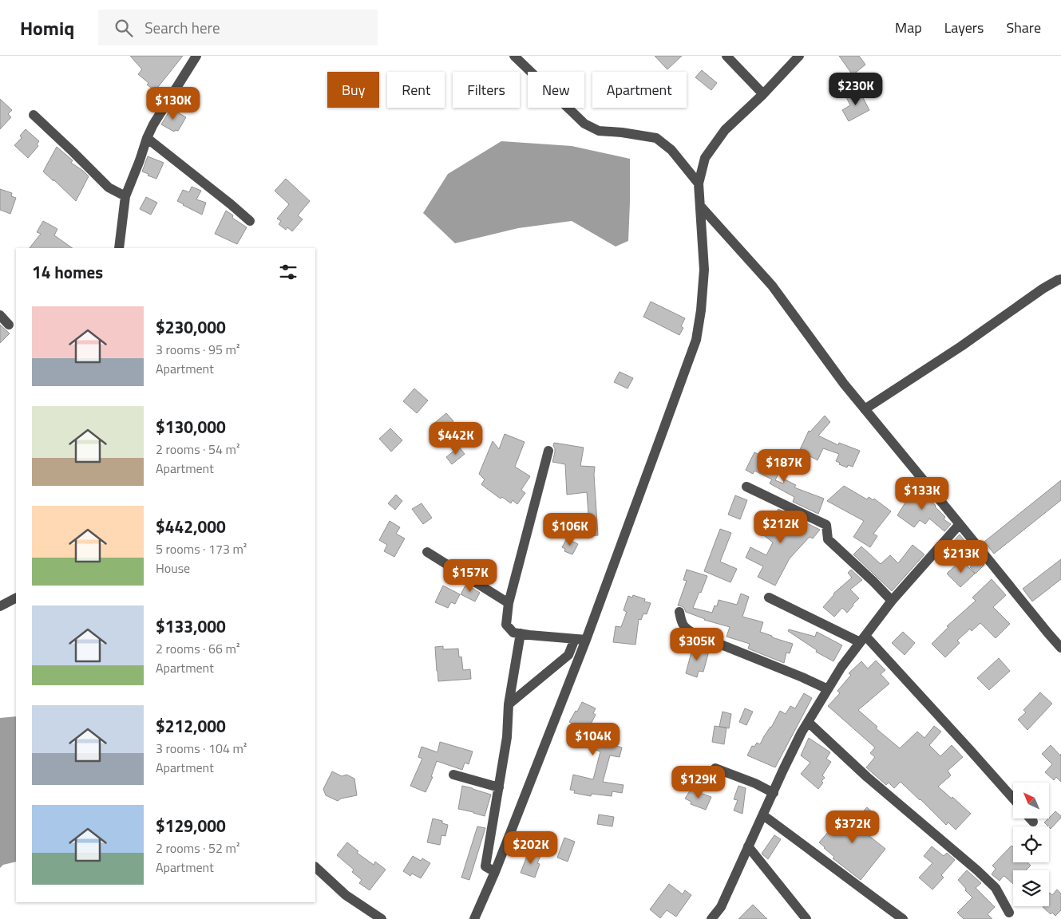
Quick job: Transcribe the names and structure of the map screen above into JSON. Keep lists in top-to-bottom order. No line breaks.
{"north":"top left","page":{"header":"Homiq","search":"Search here","nav":["Map","Layers","Share"],"chip":["Buy","Rent","Filters","New","Apartment"],"price":["$230K","$130K","$442K","$187K","$133K","$212K","$106K","$213K","$157K","$305K","$104K","$129K","$372K","$202K"],"heading":"14 homes","list":[{"name":"$230,000","note":"3 rooms · 95 m² · Apartment"},{"name":"$130,000","note":"2 rooms · 54 m² · Apartment"},{"name":"$442,000","note":"5 rooms · 173 m² · House"},{"name":"$133,000","note":"2 rooms · 66 m² · Apartment"},{"name":"$212,000","note":"3 rooms · 104 m² · Apartment"},{"name":"$129,000","note":"2 rooms · 52 m² · Apartment"}]}}
